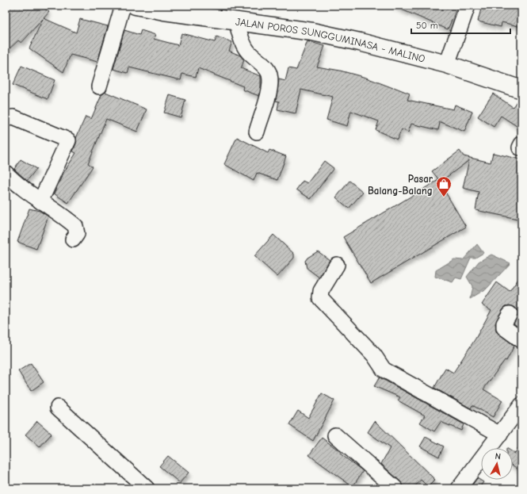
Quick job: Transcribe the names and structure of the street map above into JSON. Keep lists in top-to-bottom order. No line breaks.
{"streets":{"main road":["JALAN POROS SUNGGUMINASA - MALINO"]},"places":{"shop":["Pasar Balang-Balang"]},"scale_bar":"50 m","north":"top"}
